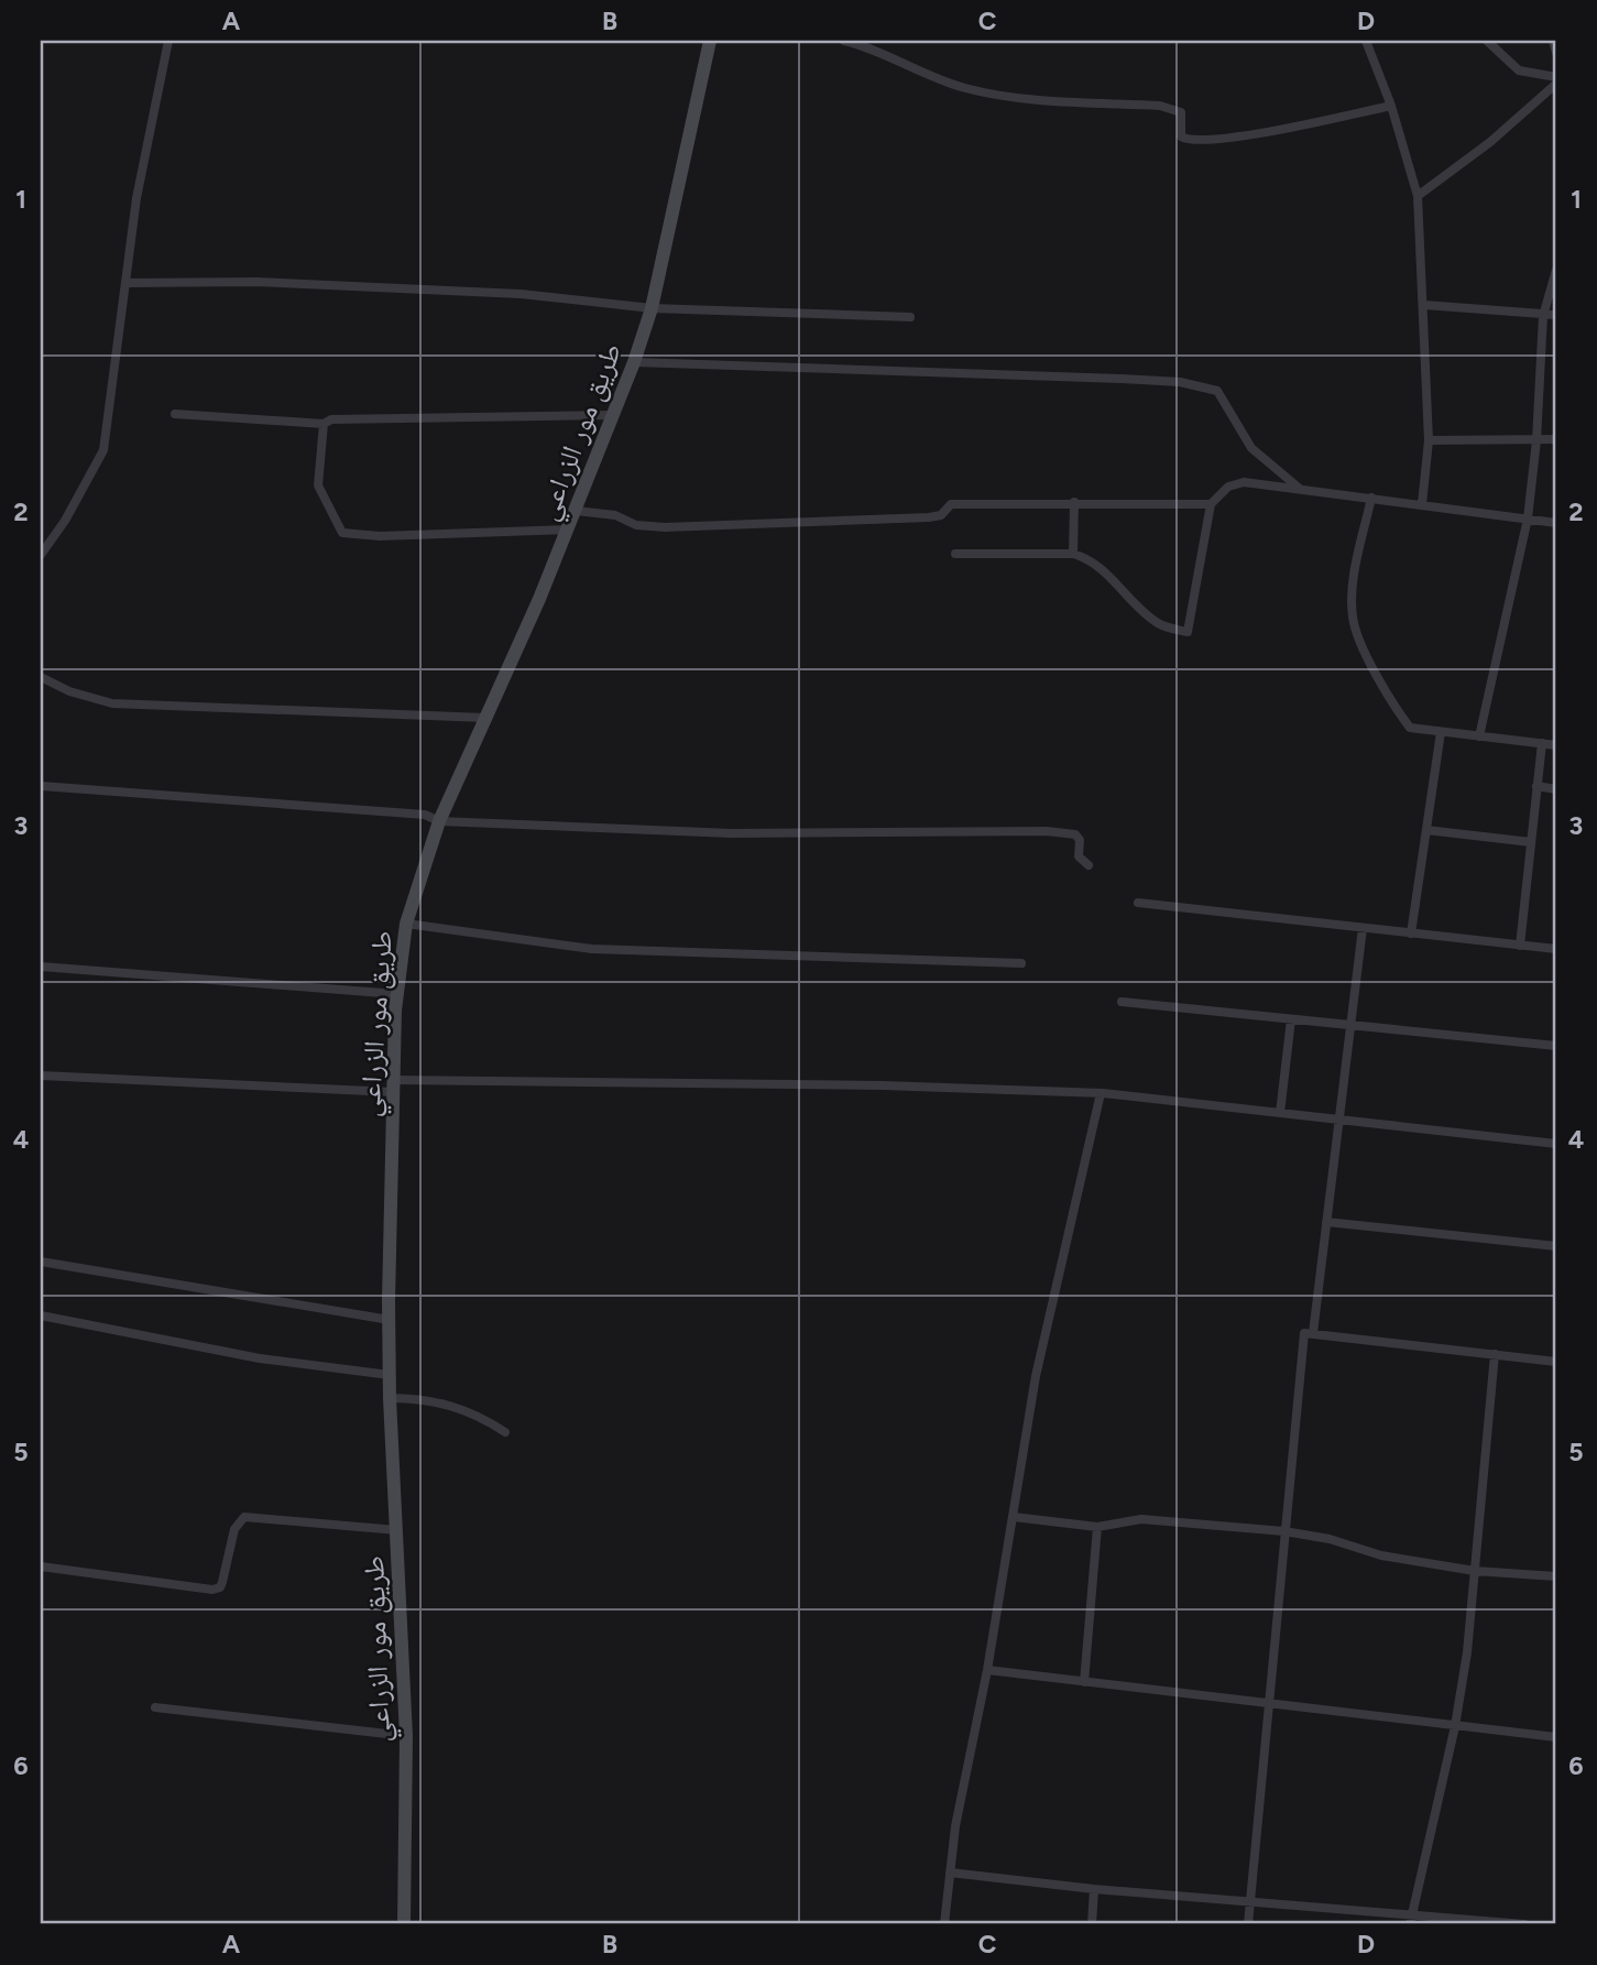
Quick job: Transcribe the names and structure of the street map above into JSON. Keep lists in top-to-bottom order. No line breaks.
{"streets":{"street":["طريق مور الزراعي"]},"grid":{"columns":["A","B","C","D"],"rows":["1","2","3","4","5","6"]}}
